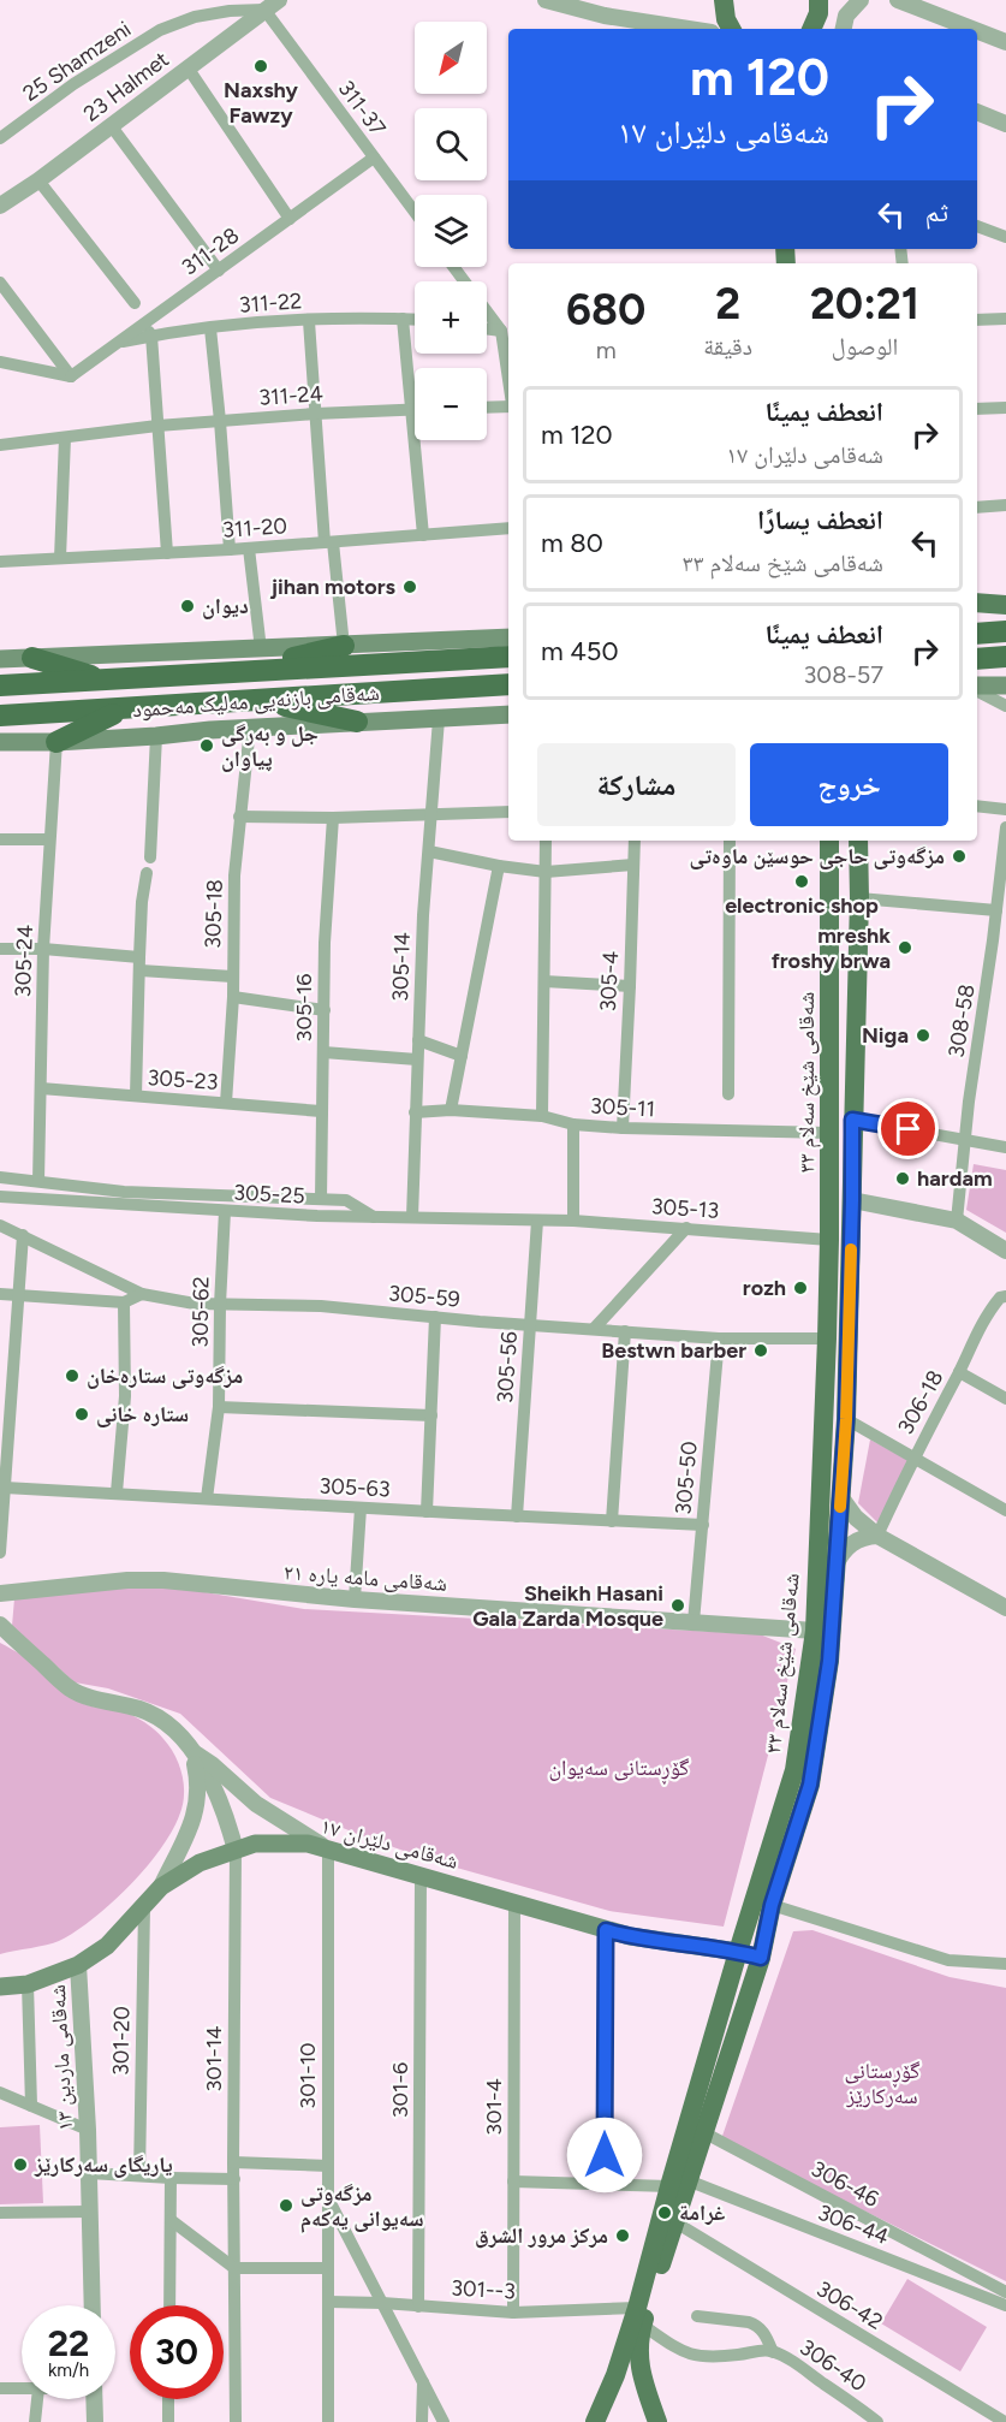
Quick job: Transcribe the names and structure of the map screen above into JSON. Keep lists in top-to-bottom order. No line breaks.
{"streets":{"highway":["شەقامی بازنەیی مەلیک مەحمود"],"main road":["شەقامی شێخ سەلام ٣٣","شەقامی دلێران ١٧"],"street":["25 Shamzeni","23 Halmet","311-37","311-28","311-22","311-24","311-20","305-18","305-24","305-14","305-4","305-16","308-58","305-23","305-11","305-25","305-13","305-59","305-62","305-56","306-18","305-50","305-63","شەقامی مامە یارە ٢١","301-20","شەقامی ماردین ١٣","301-14","301-10","301-6","301-4","306-46","306-44","301--3","306-42","306-40"]},"crossings":[["25 Shamzeni","23 Halmet"],["25 Shamzeni","311-37"],["23 Halmet","311-37"],["311-37","311-28"],["311-28","311-22"],["305-18","305-23"],["305-24","305-23"],["305-14","305-11"],["305-14","305-25"],["305-4","305-11"],["305-16","305-23"],["شەقامی شێخ سەلام ٣٣","305-11"],["شەقامی شێخ سەلام ٣٣","305-13"],["شەقامی شێخ سەلام ٣٣","305-59"],["شەقامی شێخ سەلام ٣٣","شەقامی مامە یارە ٢١"],["شەقامی شێخ سەلام ٣٣","شەقامی دلێران ١٧"],["شەقامی شێخ سەلام ٣٣","306-46"],["شەقامی شێخ سەلام ٣٣","306-44"],["شەقامی شێخ سەلام ٣٣","301--3"],["شەقامی شێخ سەلام ٣٣","306-42"],["شەقامی شێخ سەلام ٣٣","306-40"],["305-25","305-13"],["305-25","305-62"],["305-25","305-56"],["305-13","305-56"],["305-59","305-62"],["305-59","305-56"],["305-59","305-50"],["305-62","305-63"],["305-56","305-63"],["305-50","305-63"],["305-50","شەقامی مامە یارە ٢١"],["شەقامی دلێران ١٧","301-20"],["شەقامی دلێران ١٧","شەقامی ماردین ١٣"],["شەقامی دلێران ١٧","301-14"],["شەقامی دلێران ١٧","301-10"],["شەقامی دلێران ١٧","301-6"],["شەقامی دلێران ١٧","301-4"],["301-10","301--3"],["301-6","301--3"],["301-4","306-44"],["301-4","301--3"],["301--3","306-40"]],"parks":["گۆڕستانی سەیوان","گۆڕستانی سەرکارێز"],"places":["Naxshy Fawzy","jihan motors","دیوان","جل و بەرگی پیاوان","مزگەوتی حاجی حوسێن ماوەتی","electronic shop","mreshk froshy brwa","Niga","hardam","rozh","Bestwn barber","مزگەوتی ستارەخان","ستاره خانی","Sheikh Hasani Gala Zarda Mosque","یاریگای سەرکارێز","مزگەوتی سەیوانی یەکەم","غرامة","مرکز مرور الشرق"],"north":"bottom left","page":{"map_buttons":["+","−"],"turn":["120 m","شەقامی دلێران ١٧"],"then":"ثم","eta":["20:21","الوصول","2","دقيقة","680","m"],"list":[{"name":"انعطف يمينًا","note":"شەقامی دلێران ١٧","value":"120 m"},{"name":"انعطف يسارًا","note":"شەقامی شێخ سەلام ٣٣","value":"80 m"},{"name":"انعطف يمينًا","note":"308-57","value":"450 m"}],"buttons":["خروج","مشاركة"],"speed":"22 km/h","limit":"30"}}
